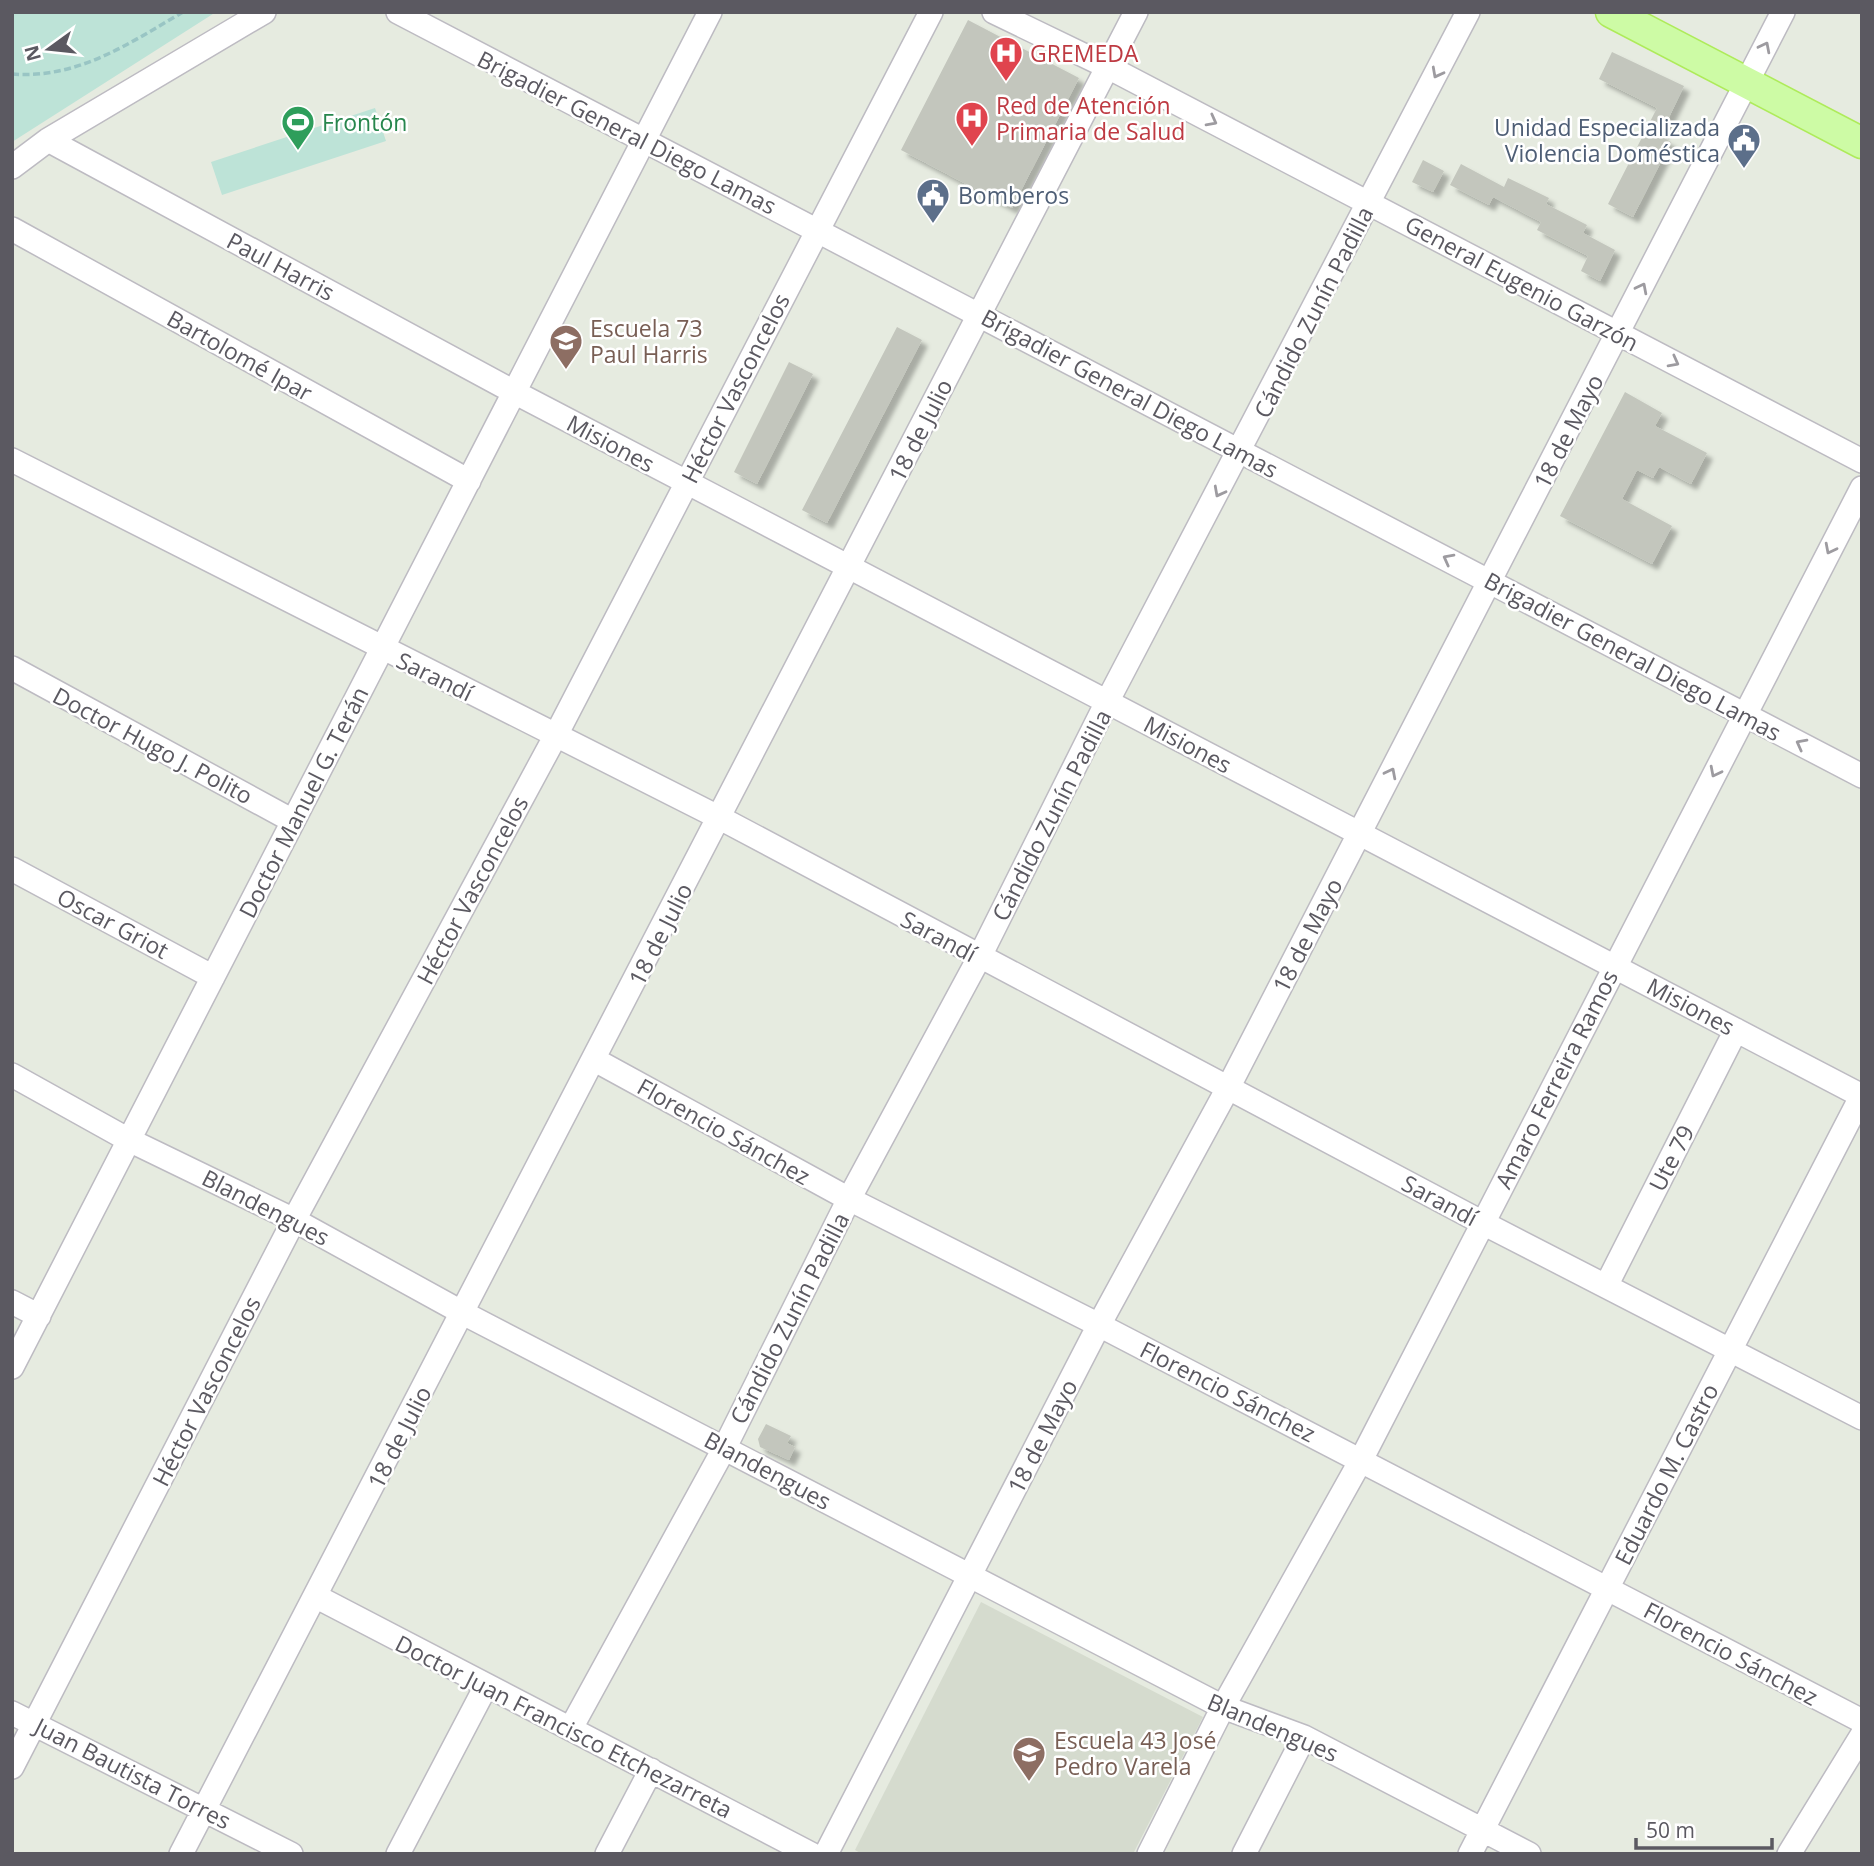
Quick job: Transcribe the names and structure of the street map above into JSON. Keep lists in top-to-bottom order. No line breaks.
{"streets":{"street":["Brigadier General Diego Lamas","Paul Harris","General Eugenio Garzón","Cándido Zunín Padilla","Bartolomé Ipar","Héctor Vasconcelos","18 de Julio","18 de Mayo","Misiones","Sarandí","Doctor Hugo J. Polito","Doctor Manuel G. Terán","Oscar Griot","Amaro Ferreira Ramos","Florencio Sánchez","Ute 79","Blandengues","Eduardo M. Castro","Doctor Juan Francisco Etchezarreta","Juan Bautista Torres"]},"crossings":[["Brigadier General Diego Lamas","Cándido Zunín Padilla"],["Brigadier General Diego Lamas","Héctor Vasconcelos"],["Brigadier General Diego Lamas","18 de Julio"],["Brigadier General Diego Lamas","18 de Mayo"],["Brigadier General Diego Lamas","Doctor Manuel G. Terán"],["Brigadier General Diego Lamas","Amaro Ferreira Ramos"],["Paul Harris","Misiones"],["Paul Harris","Doctor Manuel G. Terán"],["General Eugenio Garzón","Cándido Zunín Padilla"],["General Eugenio Garzón","18 de Julio"],["General Eugenio Garzón","18 de Mayo"],["Cándido Zunín Padilla","Misiones"],["Cándido Zunín Padilla","Sarandí"],["Cándido Zunín Padilla","Florencio Sánchez"],["Cándido Zunín Padilla","Blandengues"],["Cándido Zunín Padilla","Doctor Juan Francisco Etchezarreta"],["Bartolomé Ipar","Doctor Manuel G. Terán"],["Héctor Vasconcelos","Misiones"],["Héctor Vasconcelos","Sarandí"],["Héctor Vasconcelos","Blandengues"],["Héctor Vasconcelos","Juan Bautista Torres"],["18 de Julio","Misiones"],["18 de Julio","Sarandí"],["18 de Julio","Florencio Sánchez"],["18 de Julio","Blandengues"],["18 de Julio","Doctor Juan Francisco Etchezarreta"],["18 de Julio","Juan Bautista Torres"],["18 de Mayo","Misiones"],["18 de Mayo","Sarandí"],["18 de Mayo","Florencio Sánchez"],["18 de Mayo","Blandengues"],["Misiones","Doctor Manuel G. Terán"],["Misiones","Amaro Ferreira Ramos"],["Misiones","Ute 79"],["Misiones","Eduardo M. Castro"],["Sarandí","Doctor Manuel G. Terán"],["Sarandí","Amaro Ferreira Ramos"],["Sarandí","Ute 79"],["Sarandí","Eduardo M. Castro"],["Doctor Hugo J. Polito","Doctor Manuel G. Terán"],["Doctor Manuel G. Terán","Oscar Griot"],["Doctor Manuel G. Terán","Blandengues"],["Amaro Ferreira Ramos","Florencio Sánchez"],["Amaro Ferreira Ramos","Blandengues"],["Florencio Sánchez","Eduardo M. Castro"],["Blandengues","Eduardo M. Castro"]],"one_way":["General Eugenio Garzón"],"places":{"hospital":["GREMEDA","Red de Atención Primaria de Salud"],"sports":["Frontón"],"public building":["Unidad Especializada Violencia Doméstica","Bomberos"],"school or university":["Escuela 73 Paul Harris","Escuela 43 José Pedro Varela"]},"scale_bar":"50 m","north":"left"}
